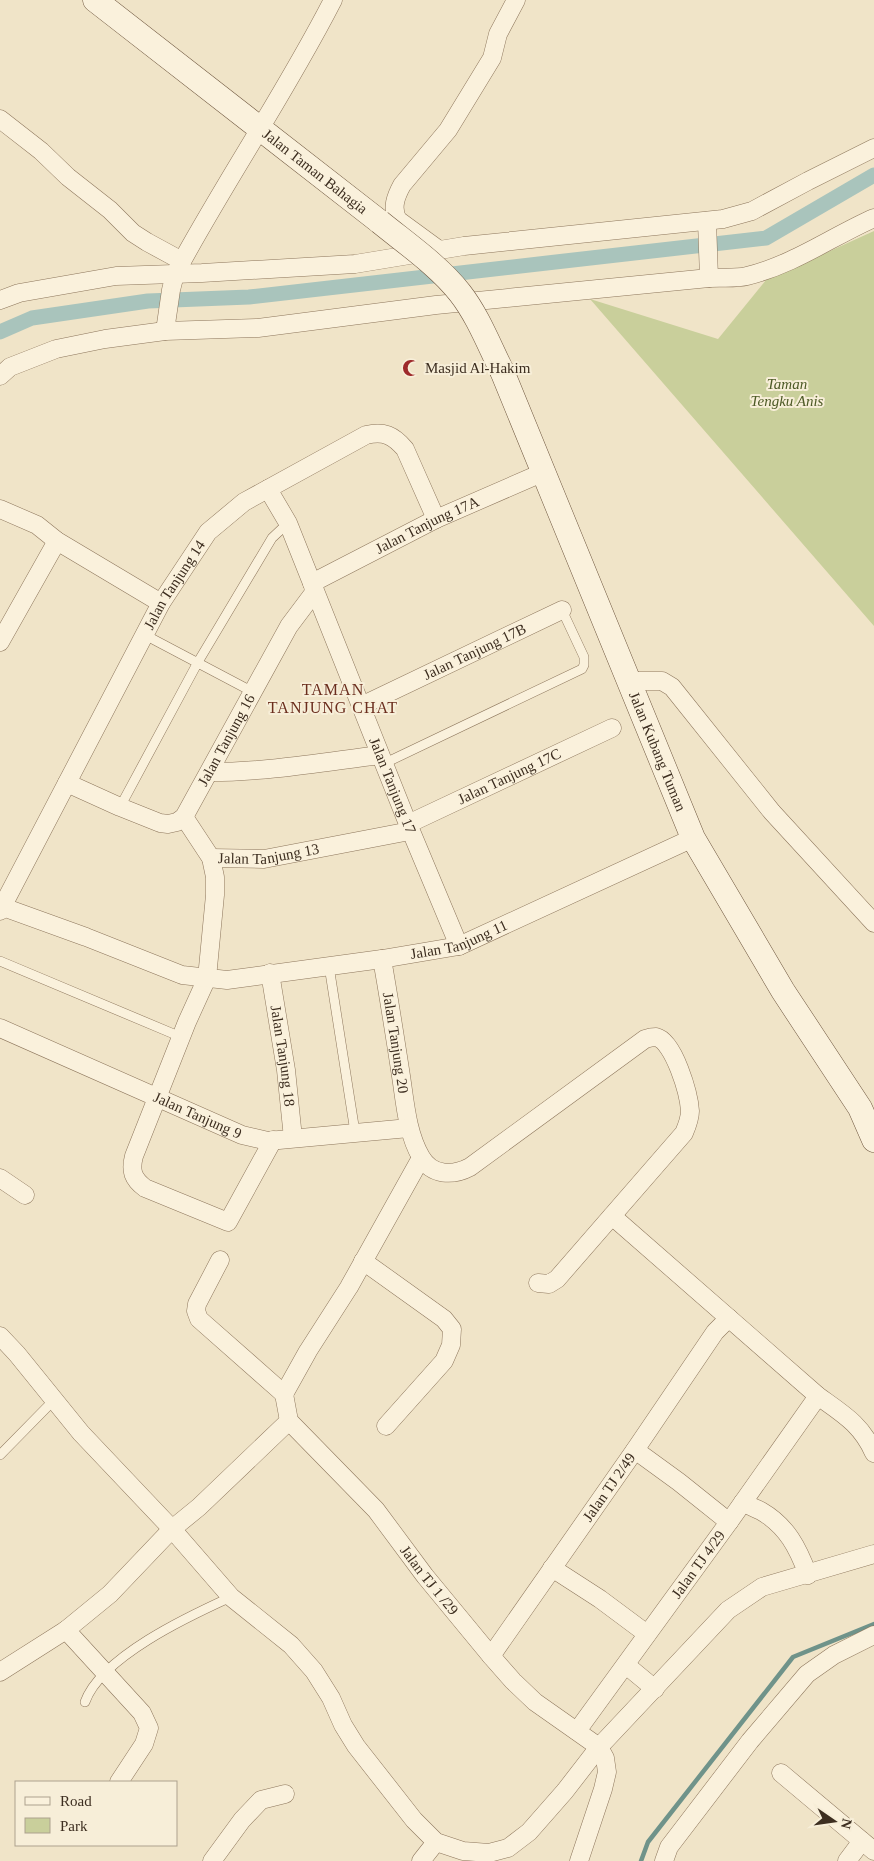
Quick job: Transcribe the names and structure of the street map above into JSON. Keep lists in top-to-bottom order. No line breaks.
{"streets":{"main road":["Jalan Taman Bahagia","Jalan Kubang Tuman"],"street":["Jalan Tanjung 17A","Jalan Tanjung 14","Jalan Tanjung 17B","Jalan Tanjung 16","Jalan Tanjung 17C","Jalan Tanjung 17","Jalan Tanjung 13","Jalan Tanjung 11","Jalan Tanjung 20","Jalan Tanjung 18","Jalan Tanjung 9","Jalan TJ 2/49","Jalan TJ 4/29","Jalan TJ 1 /29"]},"crossings":[["Jalan Taman Bahagia","Jalan Kubang Tuman"],["Jalan Tanjung 17A","Jalan Tanjung 14"],["Jalan Tanjung 17A","Jalan Tanjung 16"],["Jalan Tanjung 17A","Jalan Kubang Tuman"],["Jalan Tanjung 17A","Jalan Tanjung 17"],["Jalan Tanjung 14","Jalan Tanjung 17"],["Jalan Tanjung 14","Jalan Tanjung 11"],["Jalan Tanjung 17B","Jalan Tanjung 17"],["Jalan Tanjung 16","Jalan Tanjung 17"],["Jalan Tanjung 16","Jalan Tanjung 13"],["Jalan Kubang Tuman","Jalan Tanjung 11"],["Jalan Tanjung 17C","Jalan Tanjung 17"],["Jalan Tanjung 17C","Jalan Tanjung 13"],["Jalan Tanjung 17","Jalan Tanjung 13"],["Jalan Tanjung 17","Jalan Tanjung 11"],["Jalan Tanjung 11","Jalan Tanjung 20"],["Jalan Tanjung 11","Jalan Tanjung 18"],["Jalan Tanjung 20","Jalan Tanjung 9"],["Jalan Tanjung 18","Jalan Tanjung 9"],["Jalan TJ 2/49","Jalan TJ 1 /29"],["Jalan TJ 4/29","Jalan TJ 1 /29"]],"districts":["TAMAN TANJUNG CHAT"],"parks":["Taman Tengku Anis"],"places":{"mosque":["Masjid Al-Hakim"]},"legend":["Road","Park"],"north":"right"}
